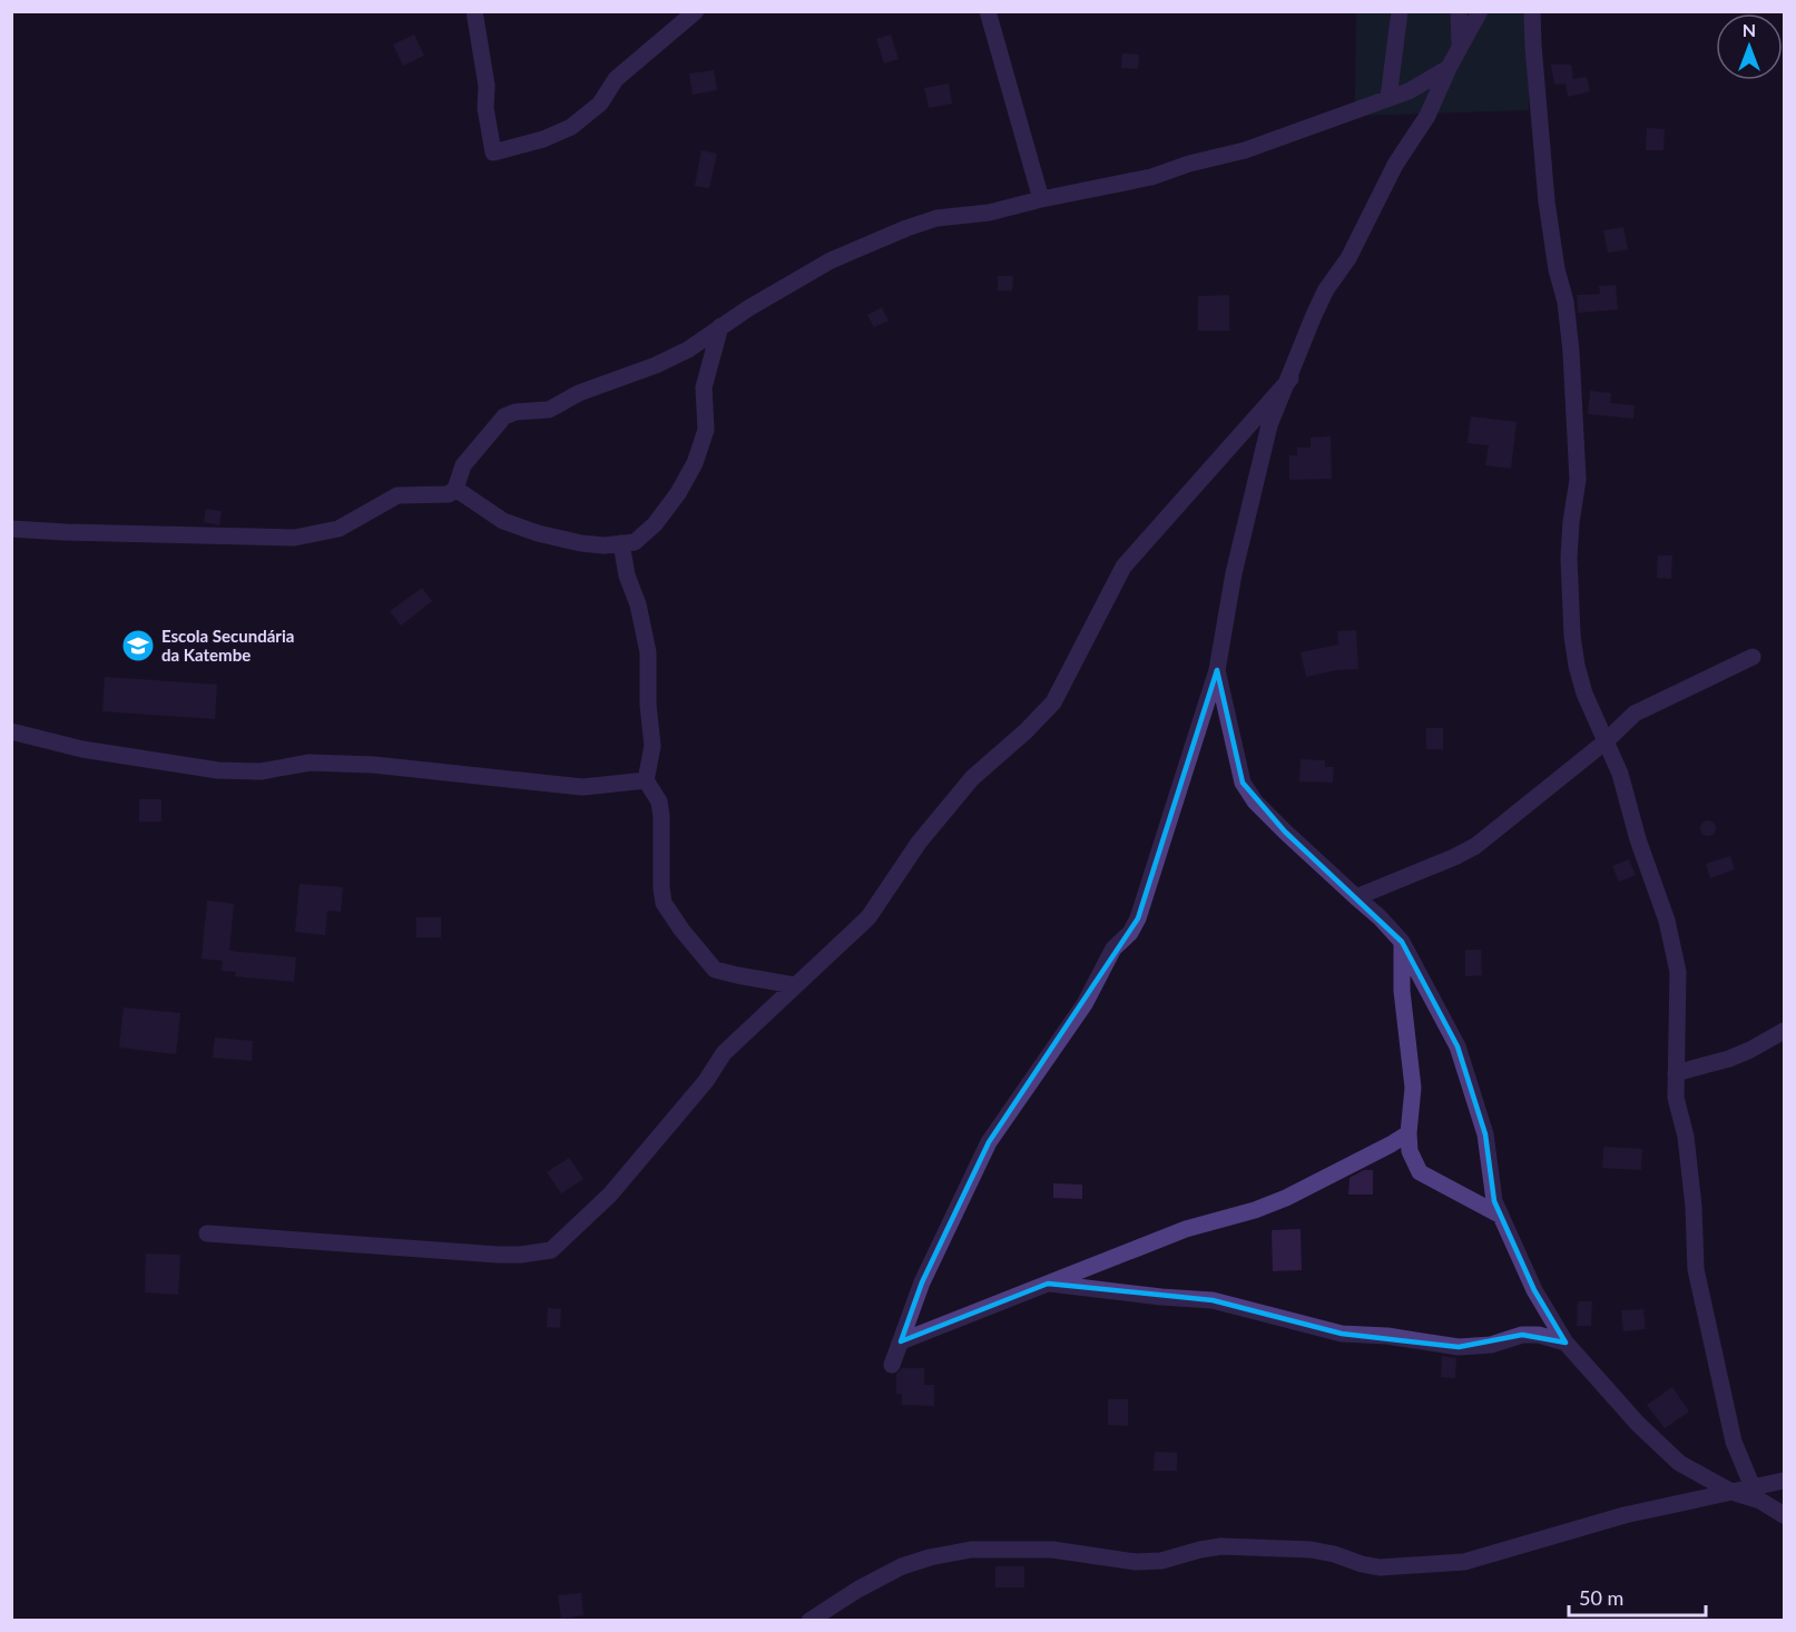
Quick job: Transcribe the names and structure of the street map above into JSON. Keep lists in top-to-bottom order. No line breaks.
{"places":{"school or university":["Escola Secundária da Katembe"]},"scale_bar":"50 m","north":"top"}
